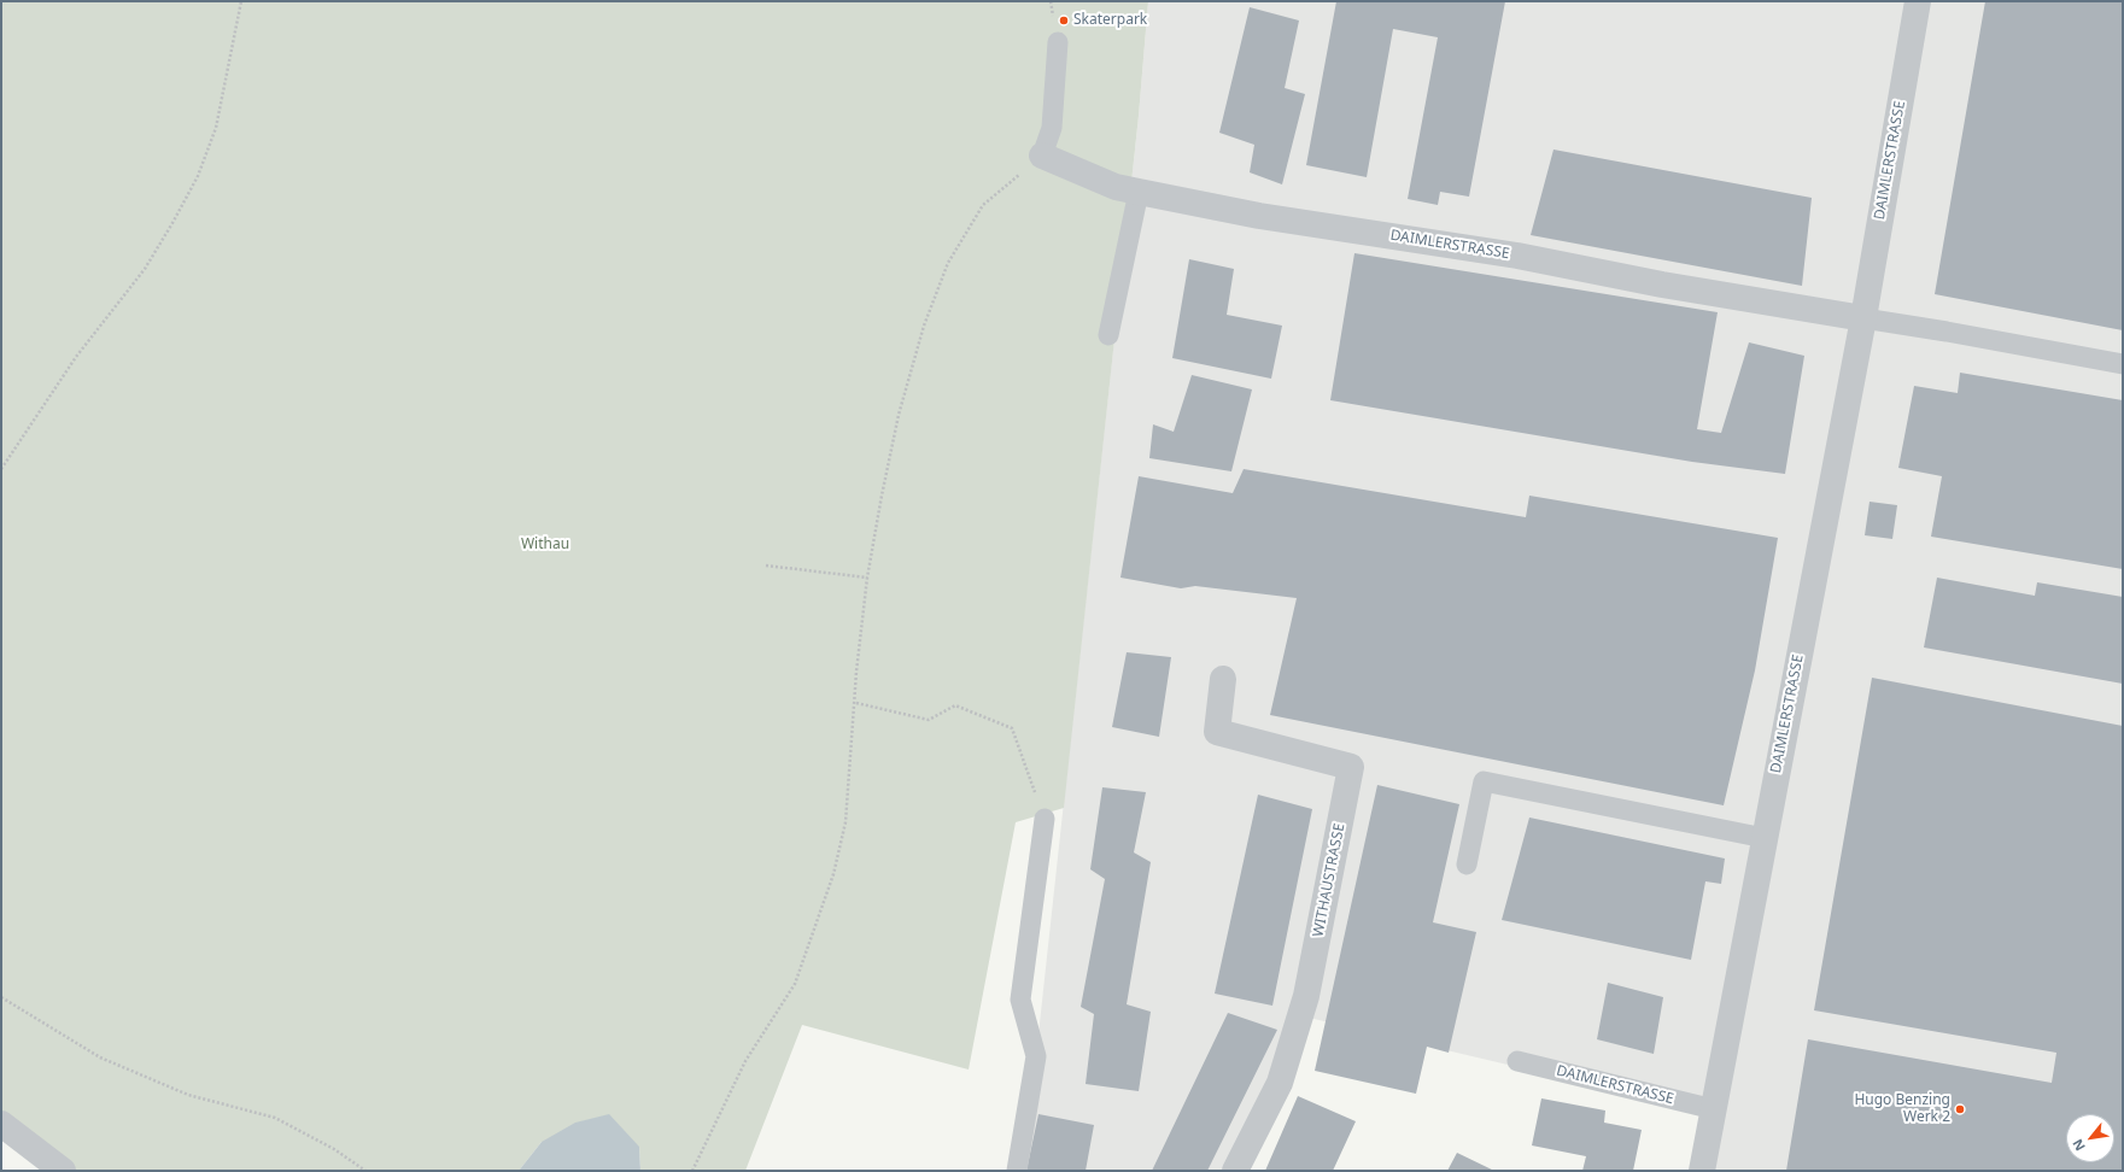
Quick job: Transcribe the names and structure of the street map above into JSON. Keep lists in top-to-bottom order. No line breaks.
{"streets":{"street":["DAIMLERSTRASSE","WITHAUSTRASSE"]},"parks":["Withau"],"places":["Skaterpark","Hugo Benzing Werk 2"],"north":"bottom left"}
